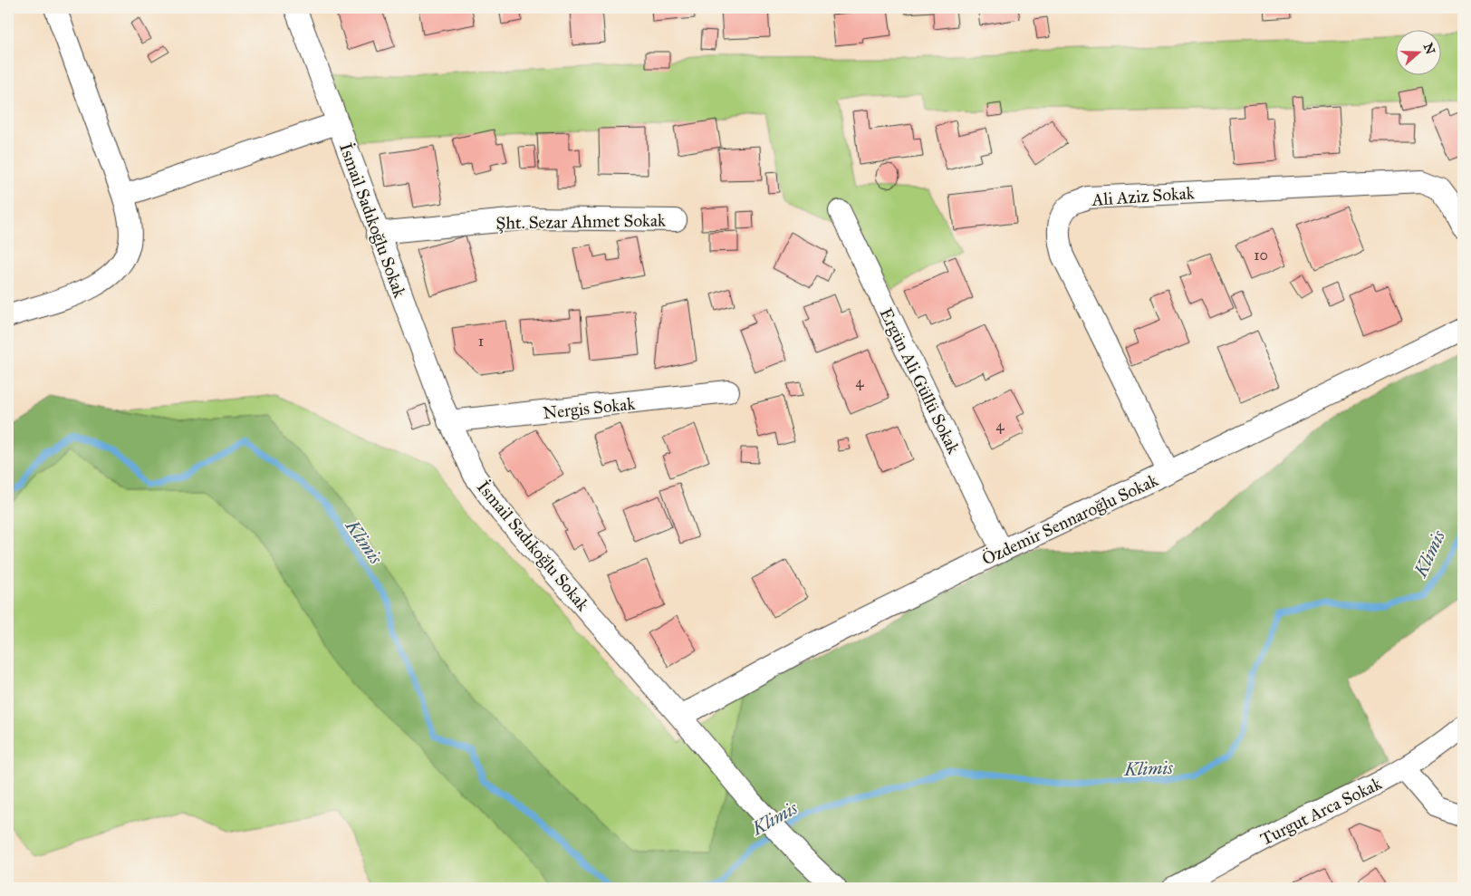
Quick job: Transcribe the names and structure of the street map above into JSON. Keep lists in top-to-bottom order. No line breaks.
{"streets":{"street":["Ali Aziz Sokak","İsmail Sadıkoğlu Sokak","Şht. Sezar Ahmet Sokak","Ergün Ali Güllü Sokak","Nergis Sokak","Özdemir Sennaroğlu Sokak","Turgut Arca Sokak"]},"crossings":[["Ali Aziz Sokak","Özdemir Sennaroğlu Sokak"],["İsmail Sadıkoğlu Sokak","Şht. Sezar Ahmet Sokak"],["İsmail Sadıkoğlu Sokak","Nergis Sokak"],["İsmail Sadıkoğlu Sokak","Özdemir Sennaroğlu Sokak"],["Ergün Ali Güllü Sokak","Özdemir Sennaroğlu Sokak"]],"water":["Klimis"],"house_numbers":["10","1","4","4"],"north":"right"}
